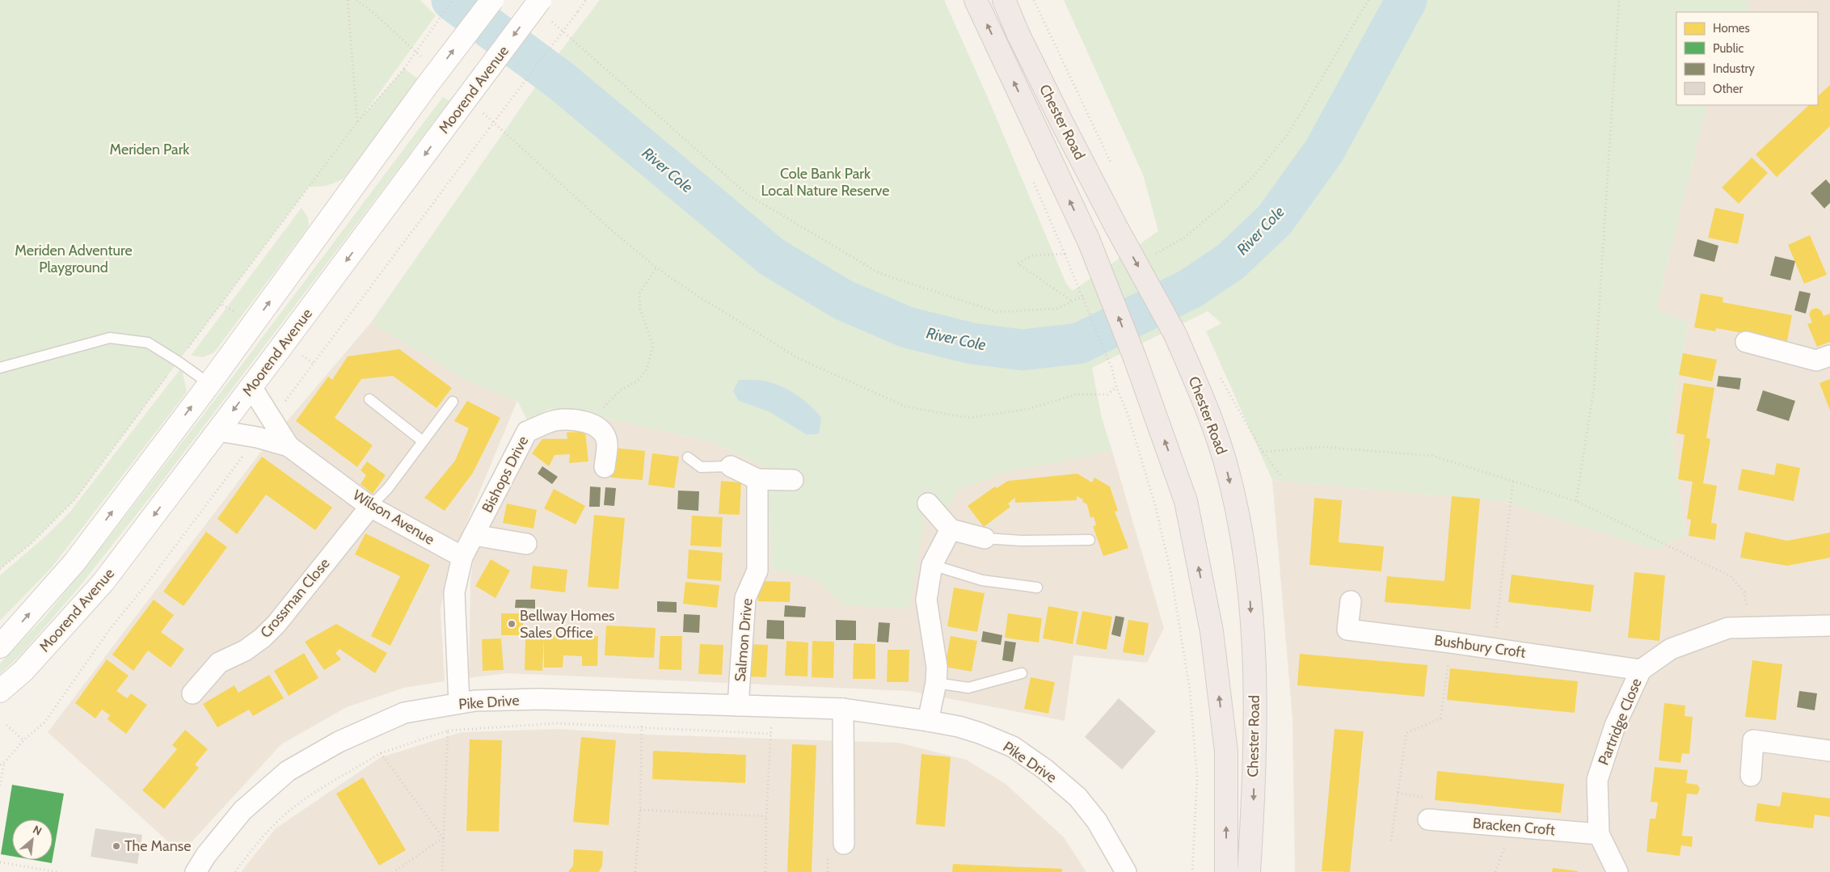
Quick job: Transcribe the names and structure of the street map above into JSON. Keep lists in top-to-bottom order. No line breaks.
{"streets":{"highway":["Chester Road"],"street":["Moorend Avenue","Bishops Drive","Wilson Avenue","Crossman Close","Salmon Drive","Bushbury Croft","Pike Drive","Partridge Close","Bracken Croft"]},"crossings":[["Moorend Avenue","Wilson Avenue"],["Bishops Drive","Wilson Avenue"],["Bishops Drive","Pike Drive"],["Wilson Avenue","Crossman Close"],["Salmon Drive","Pike Drive"],["Bushbury Croft","Partridge Close"],["Partridge Close","Bracken Croft"]],"water":["River Cole"],"parks":["Meriden Park","Cole Bank Park Local Nature Reserve","Meriden Adventure Playground"],"places":["Bellway Homes Sales Office","The Manse"],"legend":["Homes","Public","Industry","Other"],"north":"top right"}
